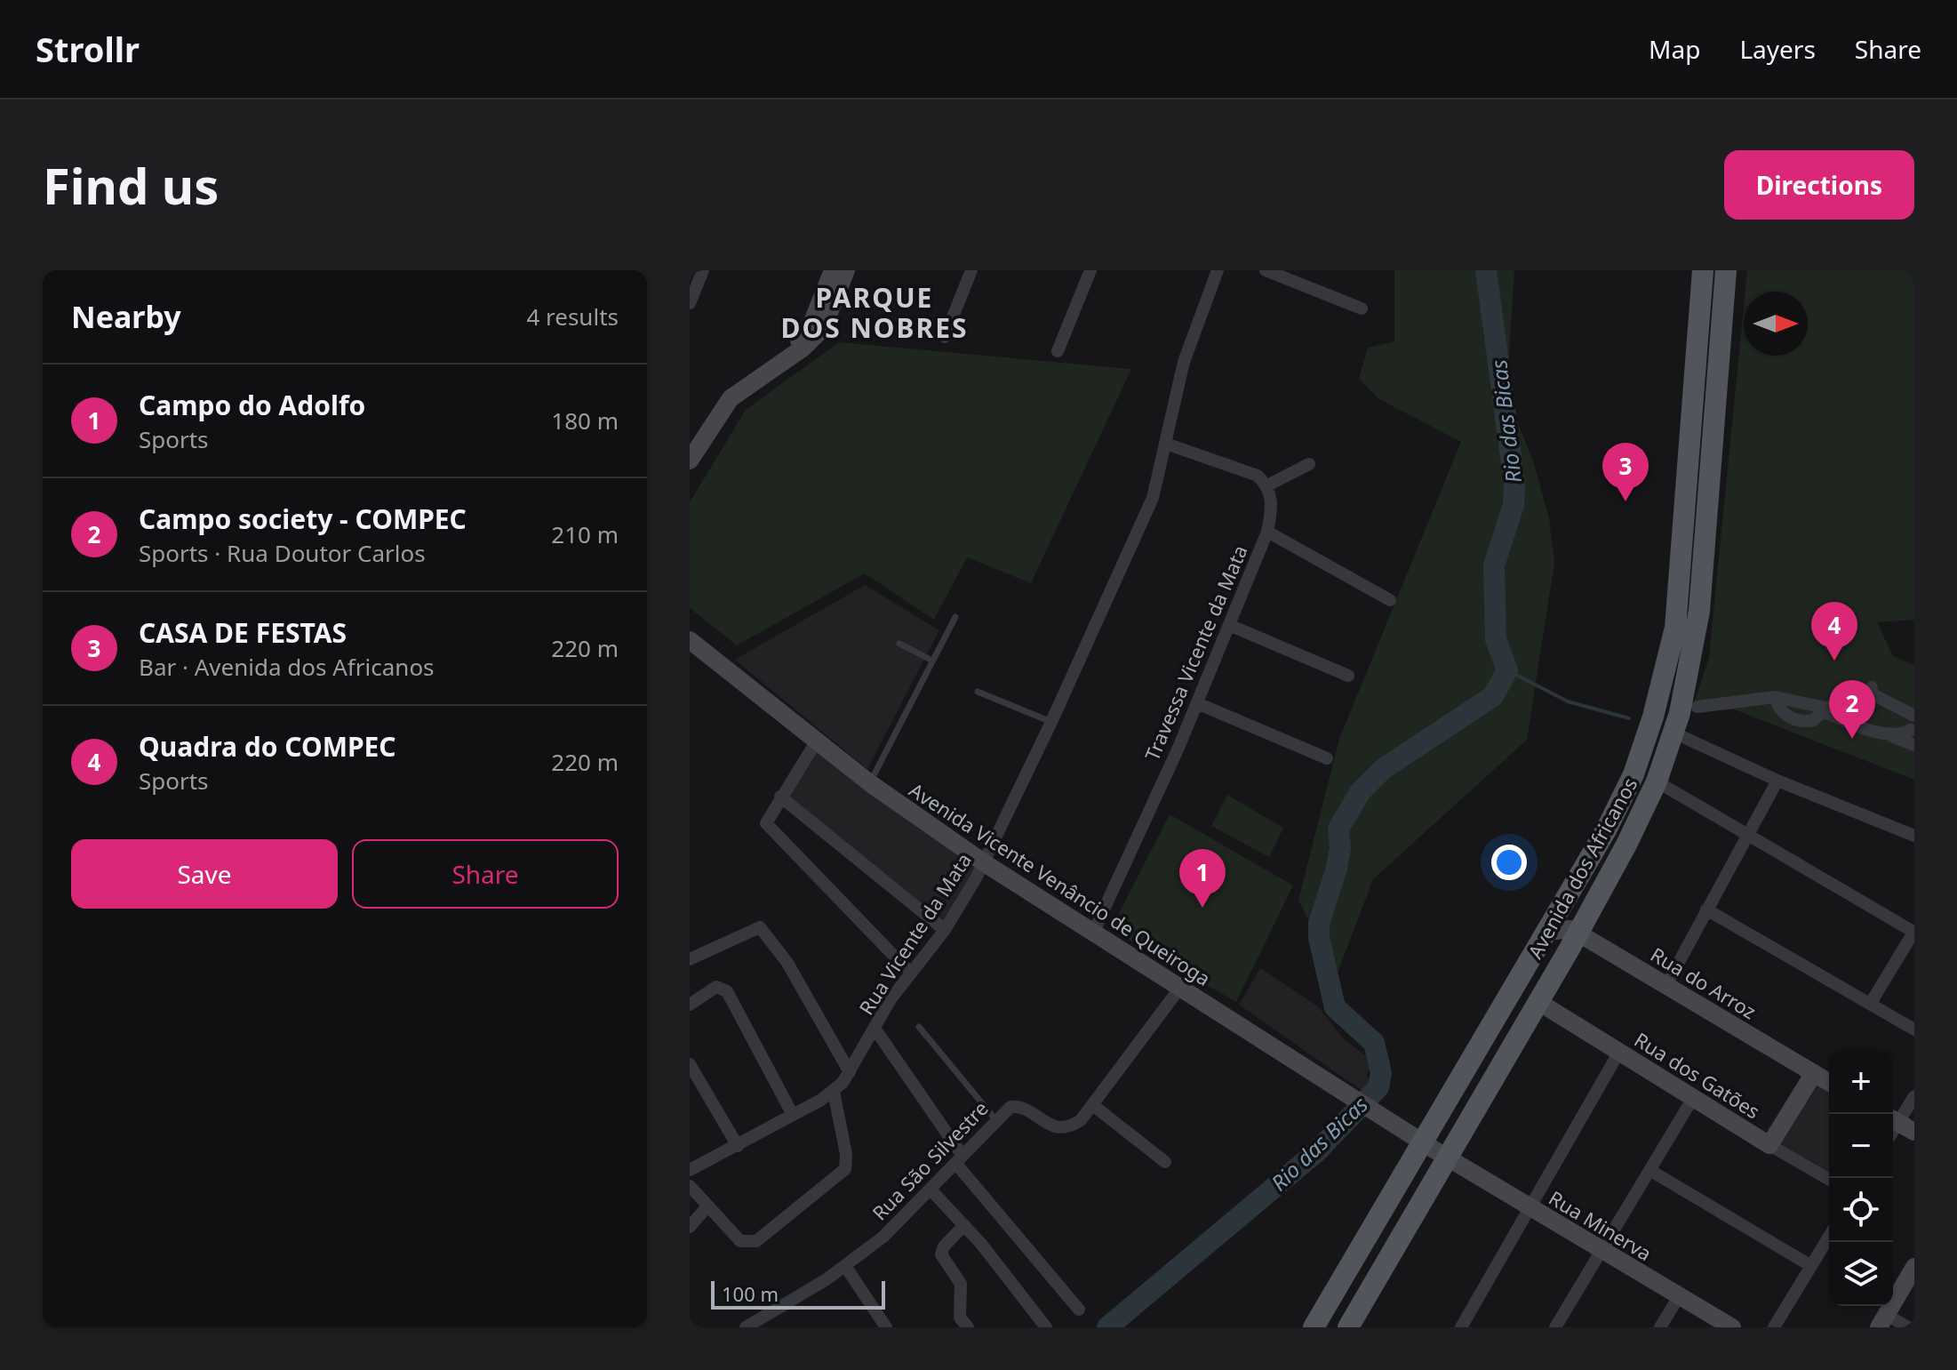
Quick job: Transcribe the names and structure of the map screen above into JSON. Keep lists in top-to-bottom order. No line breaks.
{"streets":{"main road":["Avenida dos Africanos"],"street":["Travessa Vicente da Mata","Avenida Vicente Venâncio de Queiroga","Rua Vicente da Mata","Rua do Arroz","Rua dos Gatões","Rua São Silvestre","Rua Minerva"]},"crossings":[["Travessa Vicente da Mata","Avenida Vicente Venâncio de Queiroga"],["Avenida dos Africanos","Avenida Vicente Venâncio de Queiroga"],["Avenida dos Africanos","Rua do Arroz"],["Avenida dos Africanos","Rua dos Gatões"],["Avenida dos Africanos","Rua Minerva"],["Avenida Vicente Venâncio de Queiroga","Rua Vicente da Mata"],["Avenida Vicente Venâncio de Queiroga","Rua São Silvestre"],["Avenida Vicente Venâncio de Queiroga","Rua Minerva"]],"districts":["PARQUE DOS NOBRES"],"water":["Rio das Bicas"],"scale_bar":"100 m","north":"right","page":{"header":"Strollr","nav":["Map","Layers","Share"],"buttons":["Directions",["Save","Share"]],"title":"Find us","heading":["Nearby","4 results"],"list":[{"mark":"1","name":"Campo do Adolfo","note":"Sports","value":"180 m"},{"mark":"2","name":"Campo society - COMPEC","note":"Sports · Rua Doutor Carlos","value":"210 m"},{"mark":"3","name":"CASA DE FESTAS","note":"Bar · Avenida dos Africanos","value":"220 m"},{"mark":"4","name":"Quadra do COMPEC","note":"Sports","value":"220 m"}],"pins":["3","4","2","1"],"map_buttons":["+","−"],"scale":"100 m"}}
